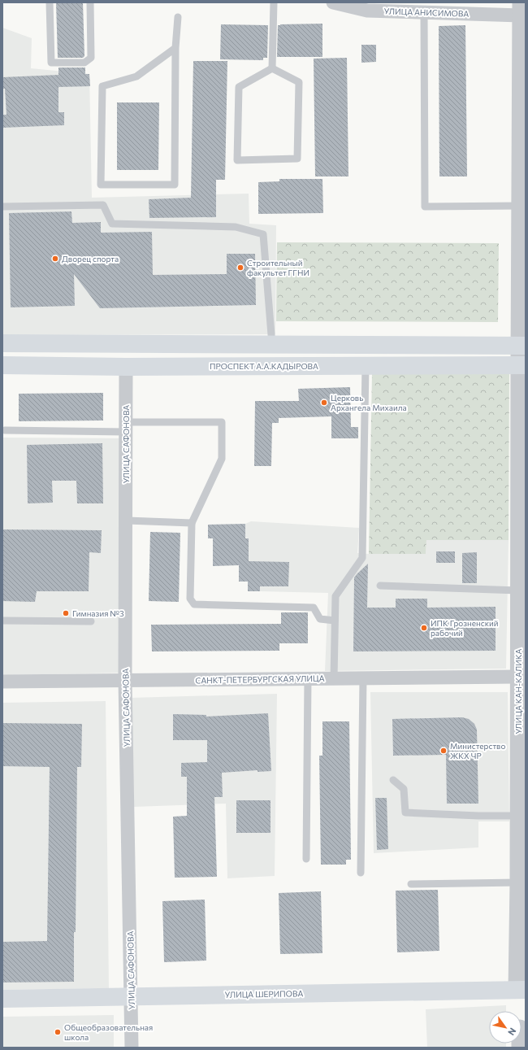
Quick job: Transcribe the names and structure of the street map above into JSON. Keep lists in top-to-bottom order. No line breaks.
{"streets":{"main road":["ПРОСПЕКТ А.А.КАДЫРОВА","УЛИЦА ШЕРИПОВА"],"street":["УЛИЦА АНИСИМОВА","УЛИЦА САФОНОВА","САНКТ-ПЕТЕРБУРГСКАЯ УЛИЦА","УЛИЦА КАН-КАЛИКА"]},"crossings":[["УЛИЦА АНИСИМОВА","УЛИЦА КАН-КАЛИКА"],["ПРОСПЕКТ А.А.КАДЫРОВА","УЛИЦА САФОНОВА"],["ПРОСПЕКТ А.А.КАДЫРОВА","УЛИЦА КАН-КАЛИКА"],["УЛИЦА САФОНОВА","САНКТ-ПЕТЕРБУРГСКАЯ УЛИЦА"],["УЛИЦА САФОНОВА","УЛИЦА ШЕРИПОВА"],["САНКТ-ПЕТЕРБУРГСКАЯ УЛИЦА","УЛИЦА КАН-КАЛИКА"],["УЛИЦА КАН-КАЛИКА","УЛИЦА ШЕРИПОВА"]],"places":["Дворец спорта","Строительный факультет ГГНИ","Церковь Архангела Михаила","Гимназия №3","ИПК Грозненский рабочий","Министерство ЖКХ ЧР","Общеобразовательная школа"],"north":"bottom right"}
